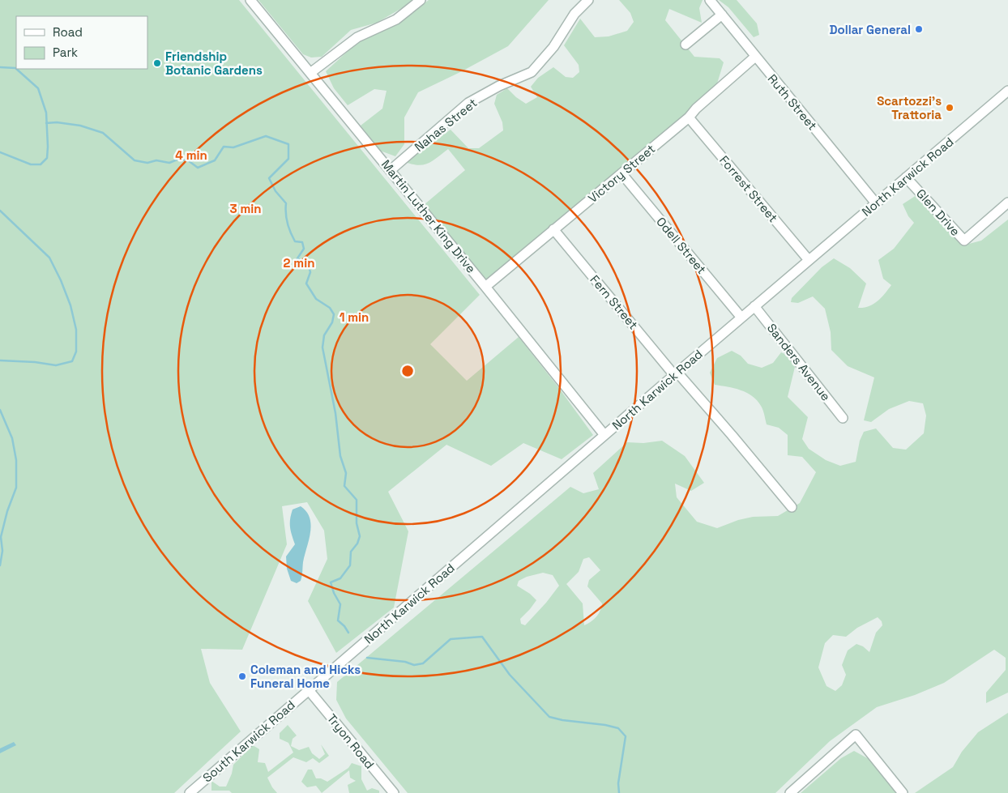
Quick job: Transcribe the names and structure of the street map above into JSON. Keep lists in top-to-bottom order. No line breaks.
{"streets":{"street":["Ruth Street","Nahas Street","Victory Street","North Karwick Road","Forrest Street","Glen Drive","Martin Luther King Drive","Odell Street","Fern Street","Sanders Avenue","South Karwick Road","Tryon Road"]},"crossings":[["Ruth Street","Victory Street"],["Ruth Street","North Karwick Road"],["Nahas Street","Martin Luther King Drive"],["Victory Street","Forrest Street"],["Victory Street","Martin Luther King Drive"],["Victory Street","Odell Street"],["Victory Street","Fern Street"],["North Karwick Road","Forrest Street"],["North Karwick Road","Glen Drive"],["North Karwick Road","Martin Luther King Drive"],["North Karwick Road","Odell Street"],["North Karwick Road","Fern Street"],["North Karwick Road","Sanders Avenue"],["North Karwick Road","South Karwick Road"],["North Karwick Road","Tryon Road"],["South Karwick Road","Tryon Road"]],"places":["Dollar General","Friendship Botanic Gardens","Scartozzi's Trattoria","Coleman and Hicks Funeral Home"],"legend":["Road","Park"],"rings":["4 min","3 min","2 min","1 min"]}
